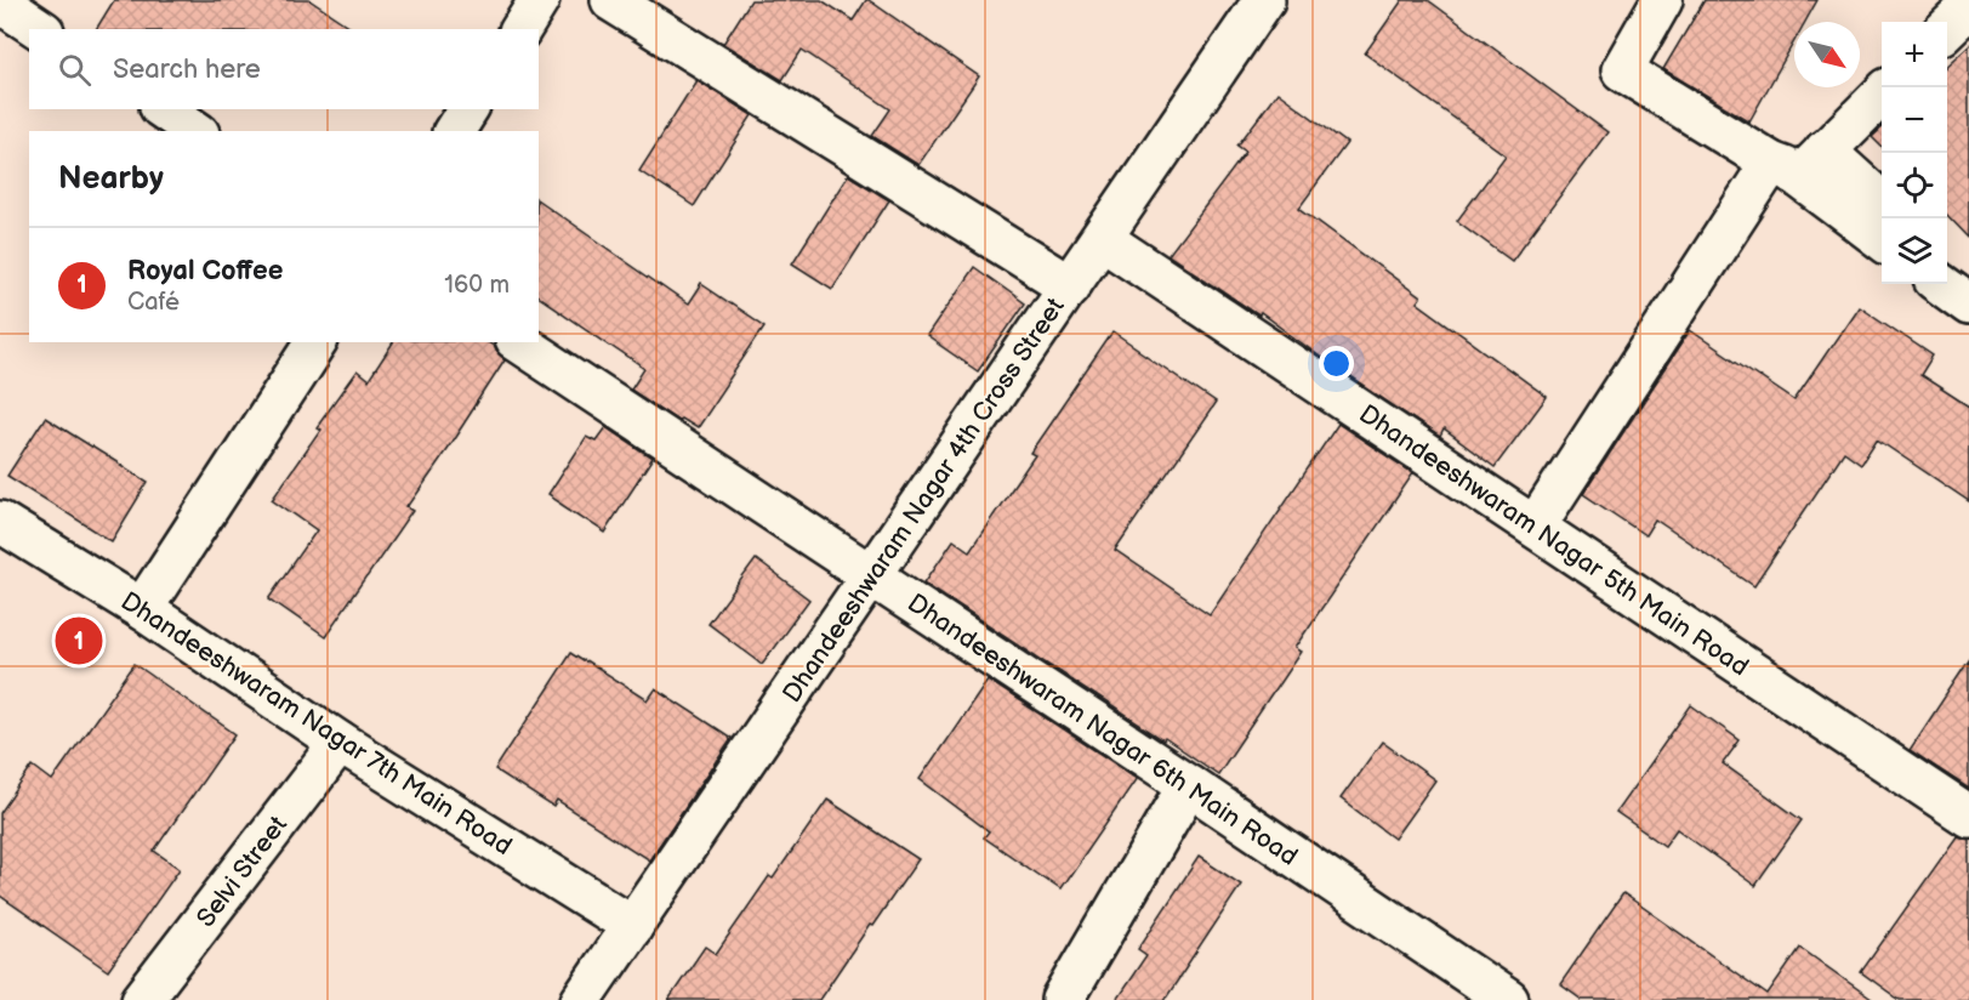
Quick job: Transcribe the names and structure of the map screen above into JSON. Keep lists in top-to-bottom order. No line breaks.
{"streets":{"street":["Dhandeeshwaram Nagar 4th Cross Street","Dhandeeshwaram Nagar 5th Main Road","Dhandeeshwaram Nagar 7th Main Road","Dhandeeshwaram Nagar 6th Main Road","Selvi Street"]},"crossings":[["Dhandeeshwaram Nagar 4th Cross Street","Dhandeeshwaram Nagar 5th Main Road"],["Dhandeeshwaram Nagar 4th Cross Street","Dhandeeshwaram Nagar 7th Main Road"],["Dhandeeshwaram Nagar 4th Cross Street","Dhandeeshwaram Nagar 6th Main Road"],["Dhandeeshwaram Nagar 7th Main Road","Selvi Street"]],"north":"bottom right","page":{"map_buttons":["+","−"],"search":"Search here","heading":"Nearby","list":[{"mark":"1","name":"Royal Coffee","note":"Café","value":"160 m"}],"pins":"1"}}
